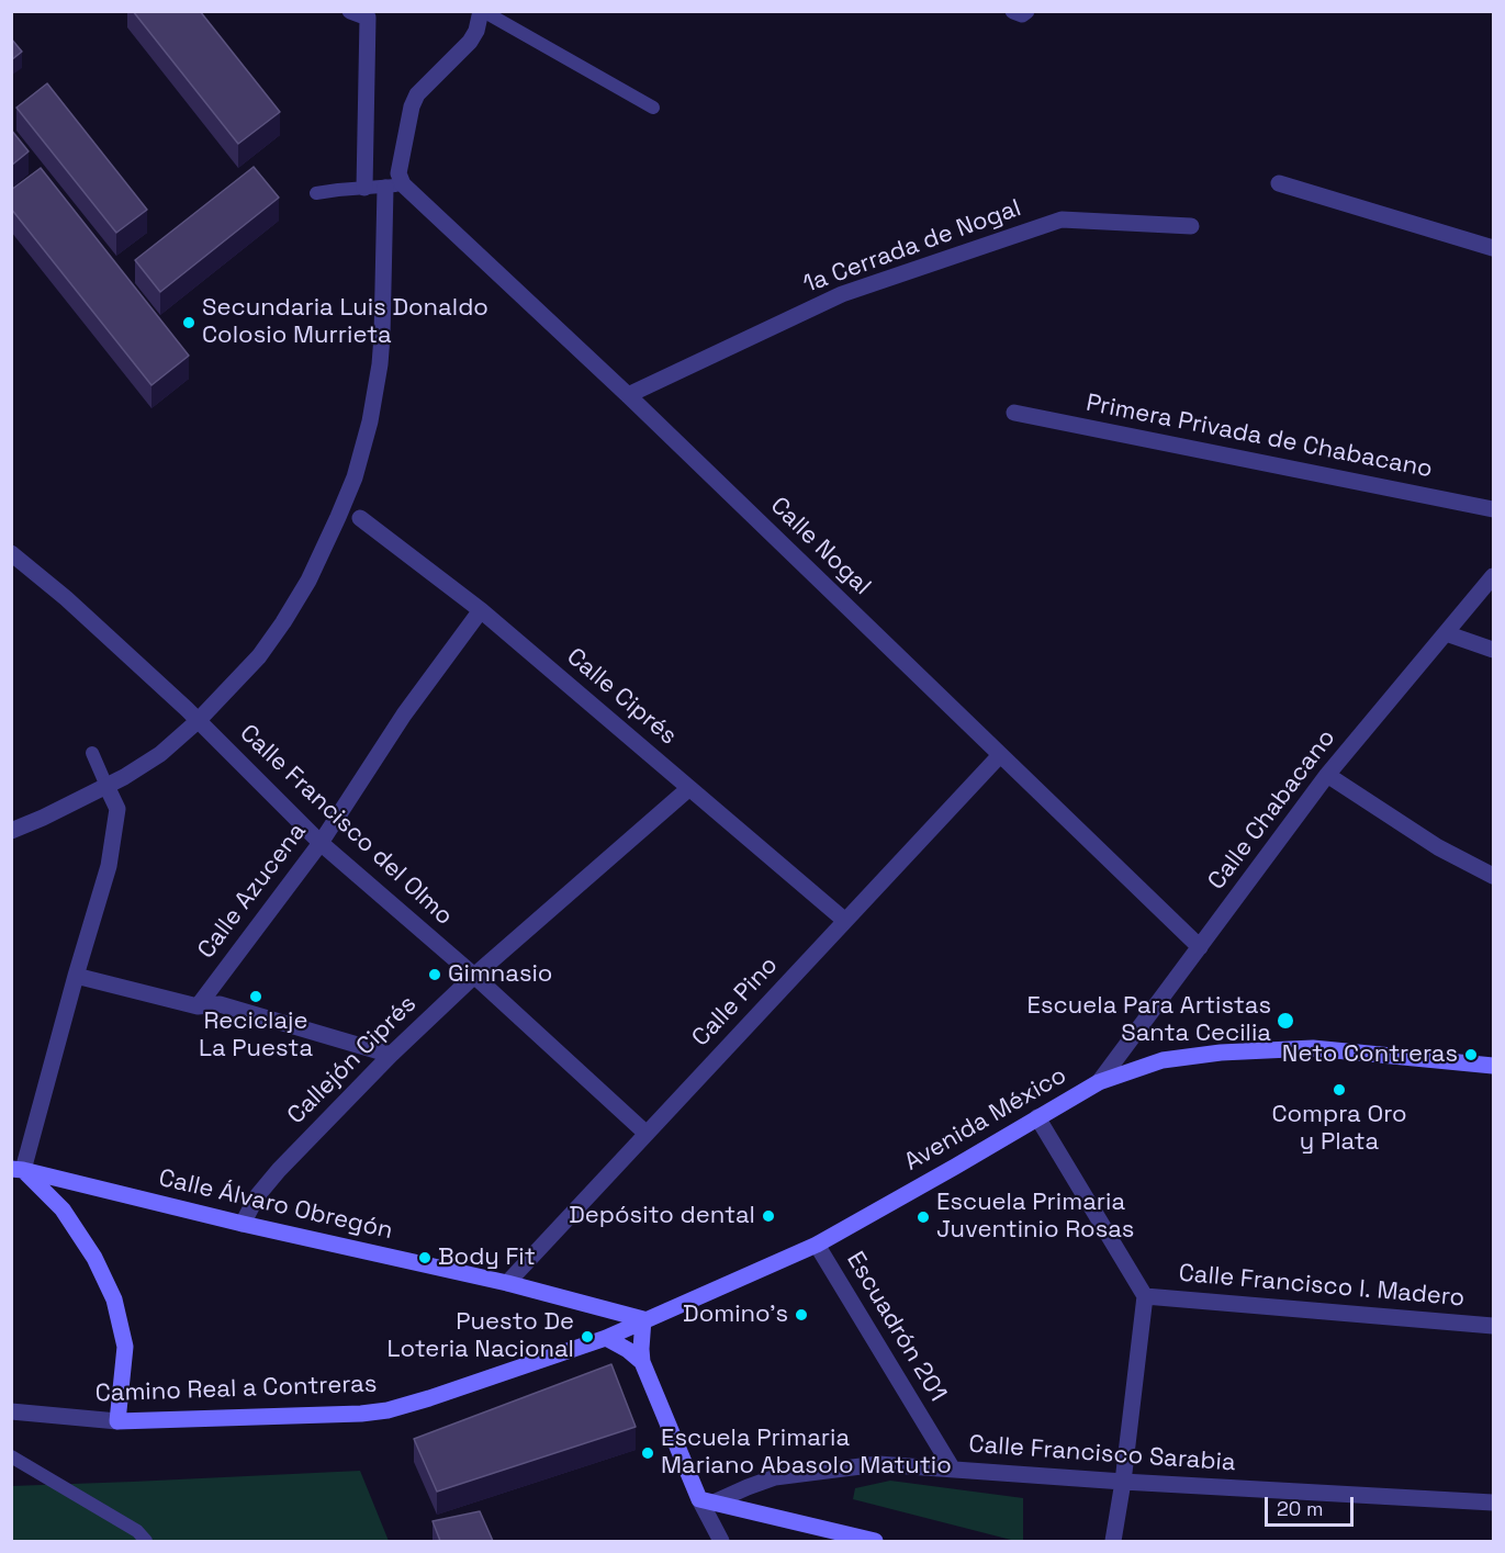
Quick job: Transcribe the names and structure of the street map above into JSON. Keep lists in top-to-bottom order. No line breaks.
{"streets":{"street":["1a Cerrada de Nogal","Primera Privada de Chabacano","Calle Nogal","Calle Ciprés","Calle Chabacano","Calle Francisco del Olmo","Calle Azucena","Calle Pino","Callejón Ciprés","Avenida México","Calle Álvaro Obregón","Calle Francisco I. Madero","Escuadrón 201","Camino Real a Contreras","Calle Francisco Sarabia"]},"crossings":[["1a Cerrada de Nogal","Calle Nogal"],["Calle Nogal","Calle Chabacano"],["Calle Nogal","Calle Pino"],["Calle Ciprés","Calle Azucena"],["Calle Ciprés","Calle Pino"],["Calle Ciprés","Callejón Ciprés"],["Calle Chabacano","Avenida México"],["Calle Francisco del Olmo","Calle Azucena"],["Calle Francisco del Olmo","Calle Pino"],["Calle Francisco del Olmo","Callejón Ciprés"],["Calle Pino","Calle Álvaro Obregón"],["Callejón Ciprés","Calle Álvaro Obregón"],["Avenida México","Calle Álvaro Obregón"],["Avenida México","Escuadrón 201"],["Avenida México","Camino Real a Contreras"],["Calle Álvaro Obregón","Camino Real a Contreras"],["Escuadrón 201","Calle Francisco Sarabia"]],"places":["Secundaria Luis Donaldo Colosio Murrieta","Gimnasio","Reciclaje La Puesta","Escuela Para Artistas Santa Cecilia","Neto Contreras","Compra Oro y Plata","Depósito dental","Escuela Primaria Juventinio Rosas","Body Fit","Domino's","Puesto De Loteria Nacional","Escuela Primaria Mariano Abasolo Matutio"],"scale_bar":"20 m"}
